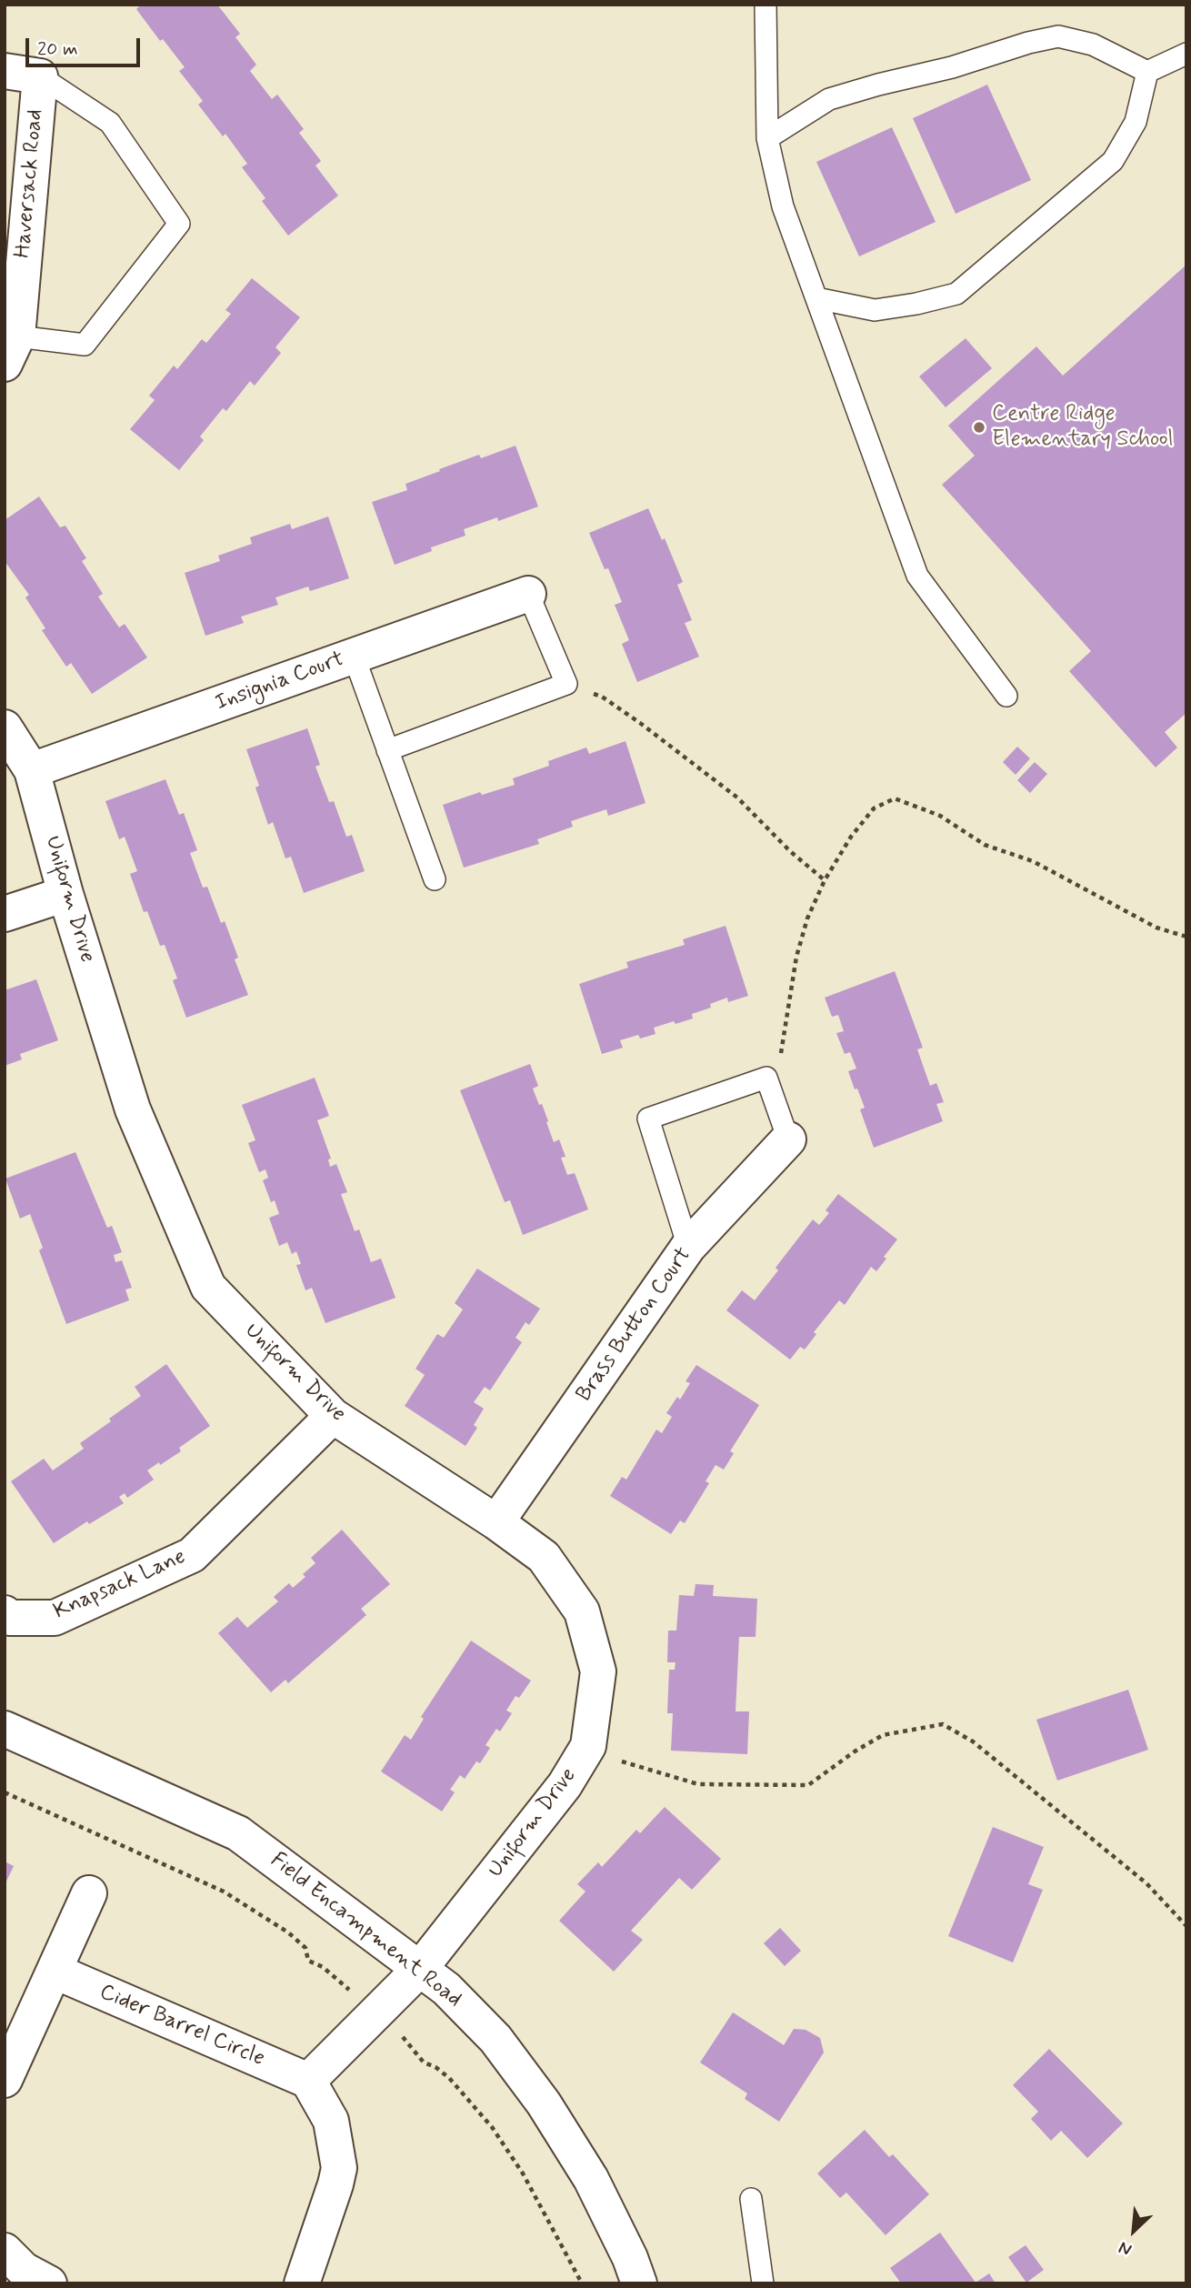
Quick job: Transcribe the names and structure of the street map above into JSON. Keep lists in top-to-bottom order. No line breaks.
{"streets":{"street":["Haversack Road","Insignia Court","Uniform Drive","Brass Button Court","Knapsack Lane","Field Encampment Road","Cider Barrel Circle"]},"crossings":[["Insignia Court","Uniform Drive"],["Uniform Drive","Brass Button Court"],["Uniform Drive","Knapsack Lane"],["Uniform Drive","Field Encampment Road"]],"places":["Centre Ridge Elementary School"],"scale_bar":"20 m","north":"bottom left"}
